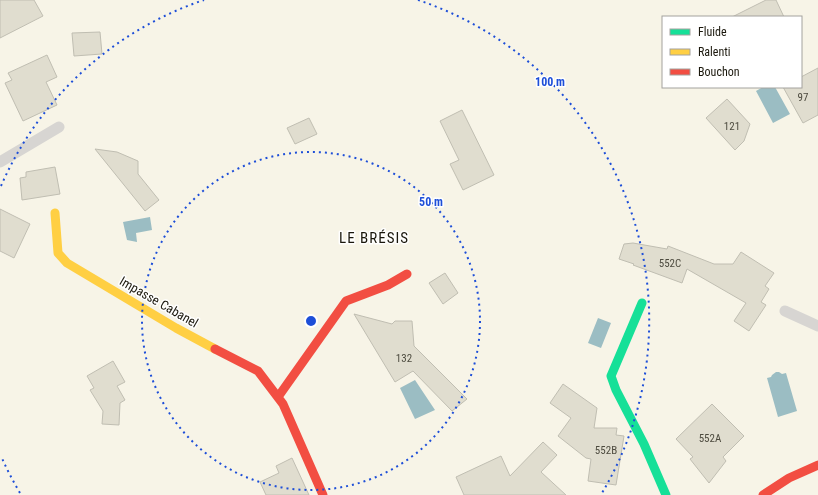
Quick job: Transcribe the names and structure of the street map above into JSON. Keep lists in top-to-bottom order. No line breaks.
{"streets":{"street":["Impasse Cabanel"]},"districts":["LE BRÉSIS"],"house_numbers":["97","121","552C","132","552A","552B"],"legend":["Fluide","Ralenti","Bouchon"],"rings":["100 m","50 m"]}
